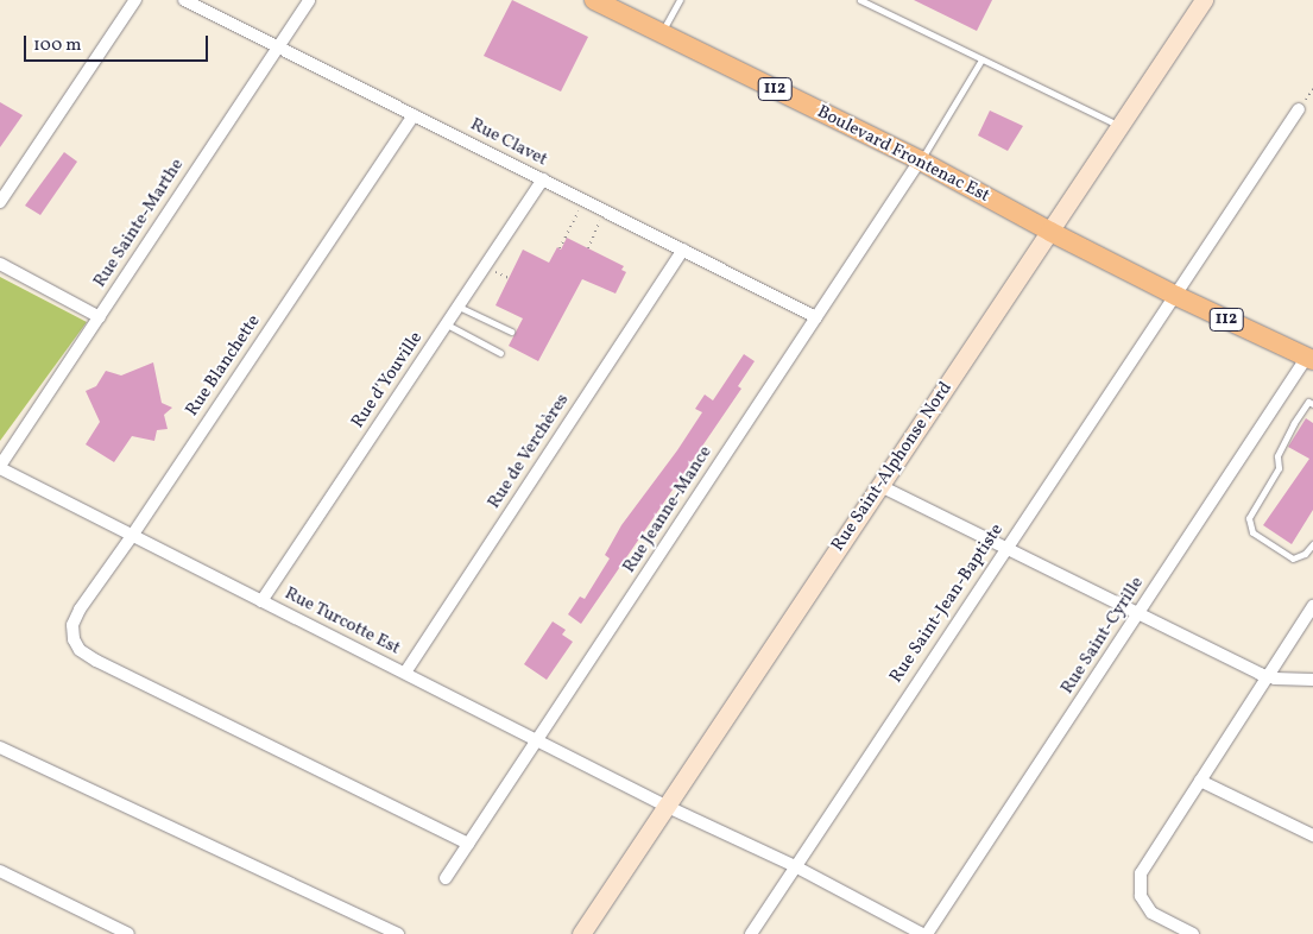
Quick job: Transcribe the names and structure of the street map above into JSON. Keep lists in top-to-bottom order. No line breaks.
{"streets":{"main road":["112","Boulevard Frontenac Est","Rue Saint-Alphonse Nord"],"street":["Rue Clavet","Rue Sainte-Marthe","Rue Blanchette","Rue d'Youville","Rue de Verchères","Rue Jeanne-Mance","Rue Saint-Jean-Baptiste","Rue Turcotte Est","Rue Saint-Cyrille"]},"crossings":[["112","Boulevard Frontenac Est"],["112","Rue Saint-Alphonse Nord"],["112","Rue Saint-Jean-Baptiste"],["112","Rue Saint-Cyrille"],["Rue Clavet","Rue Sainte-Marthe"],["Rue Clavet","Rue Blanchette"],["Rue Clavet","Rue d'Youville"],["Rue Clavet","Rue de Verchères"],["Rue Clavet","Rue Jeanne-Mance"],["Boulevard Frontenac Est","Rue Saint-Alphonse Nord"],["Boulevard Frontenac Est","Rue Jeanne-Mance"],["Rue Sainte-Marthe","Rue Turcotte Est"],["Rue Blanchette","Rue Jeanne-Mance"],["Rue Blanchette","Rue Turcotte Est"],["Rue d'Youville","Rue Turcotte Est"],["Rue de Verchères","Rue Turcotte Est"],["Rue Saint-Alphonse Nord","Rue Turcotte Est"],["Rue Jeanne-Mance","Rue Turcotte Est"],["Rue Saint-Jean-Baptiste","Rue Turcotte Est"]],"scale_bar":"100 m"}
